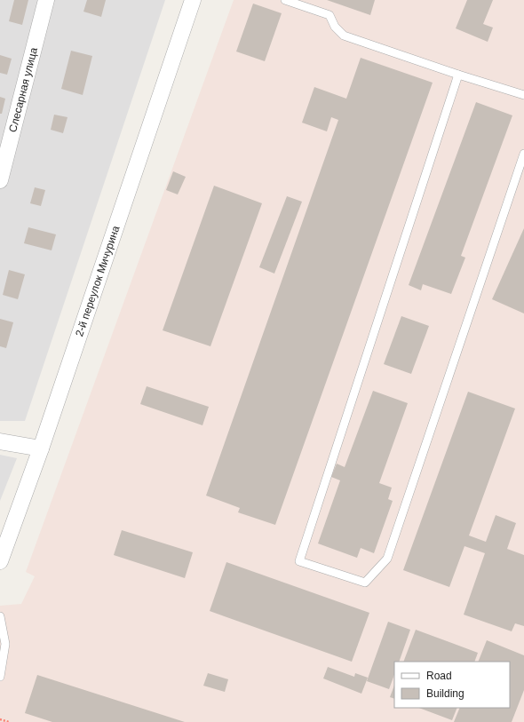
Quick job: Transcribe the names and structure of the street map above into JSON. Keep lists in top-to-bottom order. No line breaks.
{"streets":{"street":["Слесарная улица","2-й переулок Мичурина"]},"legend":["Road","Building"]}
